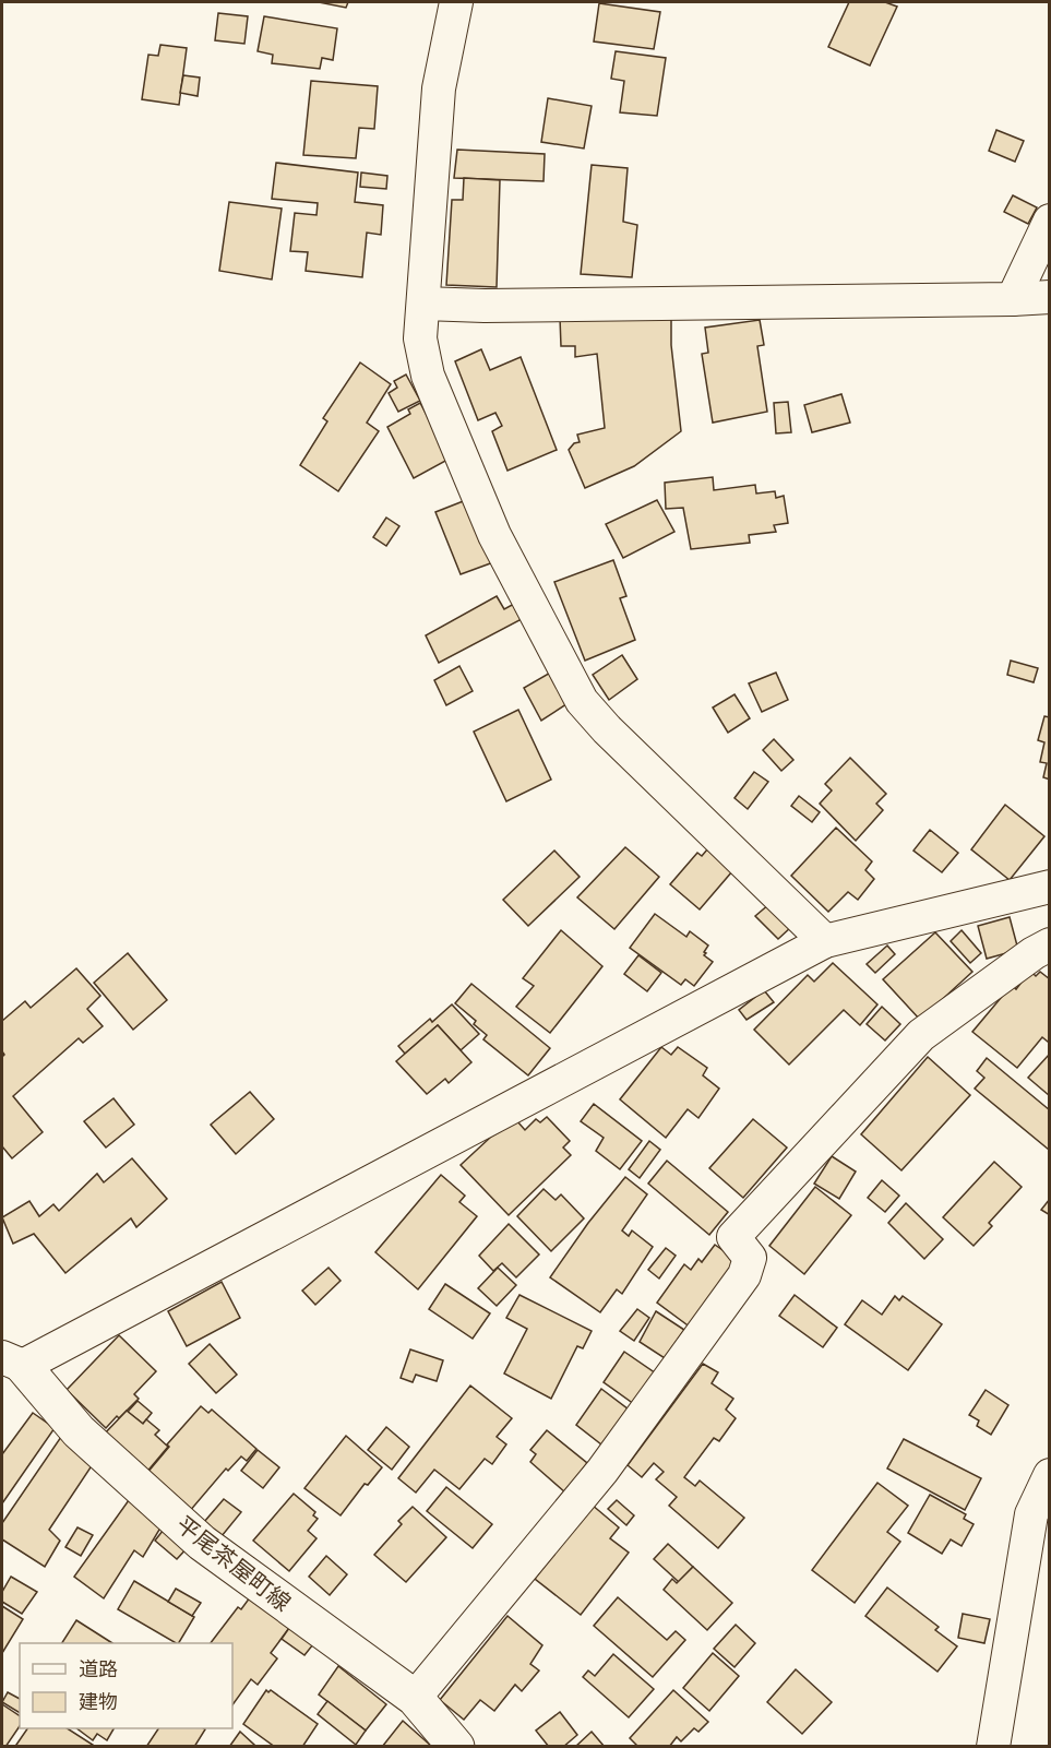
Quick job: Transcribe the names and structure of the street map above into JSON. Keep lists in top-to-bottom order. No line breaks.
{"streets":{"main road":["平尾茶屋町線"]},"legend":["道路","建物"]}
